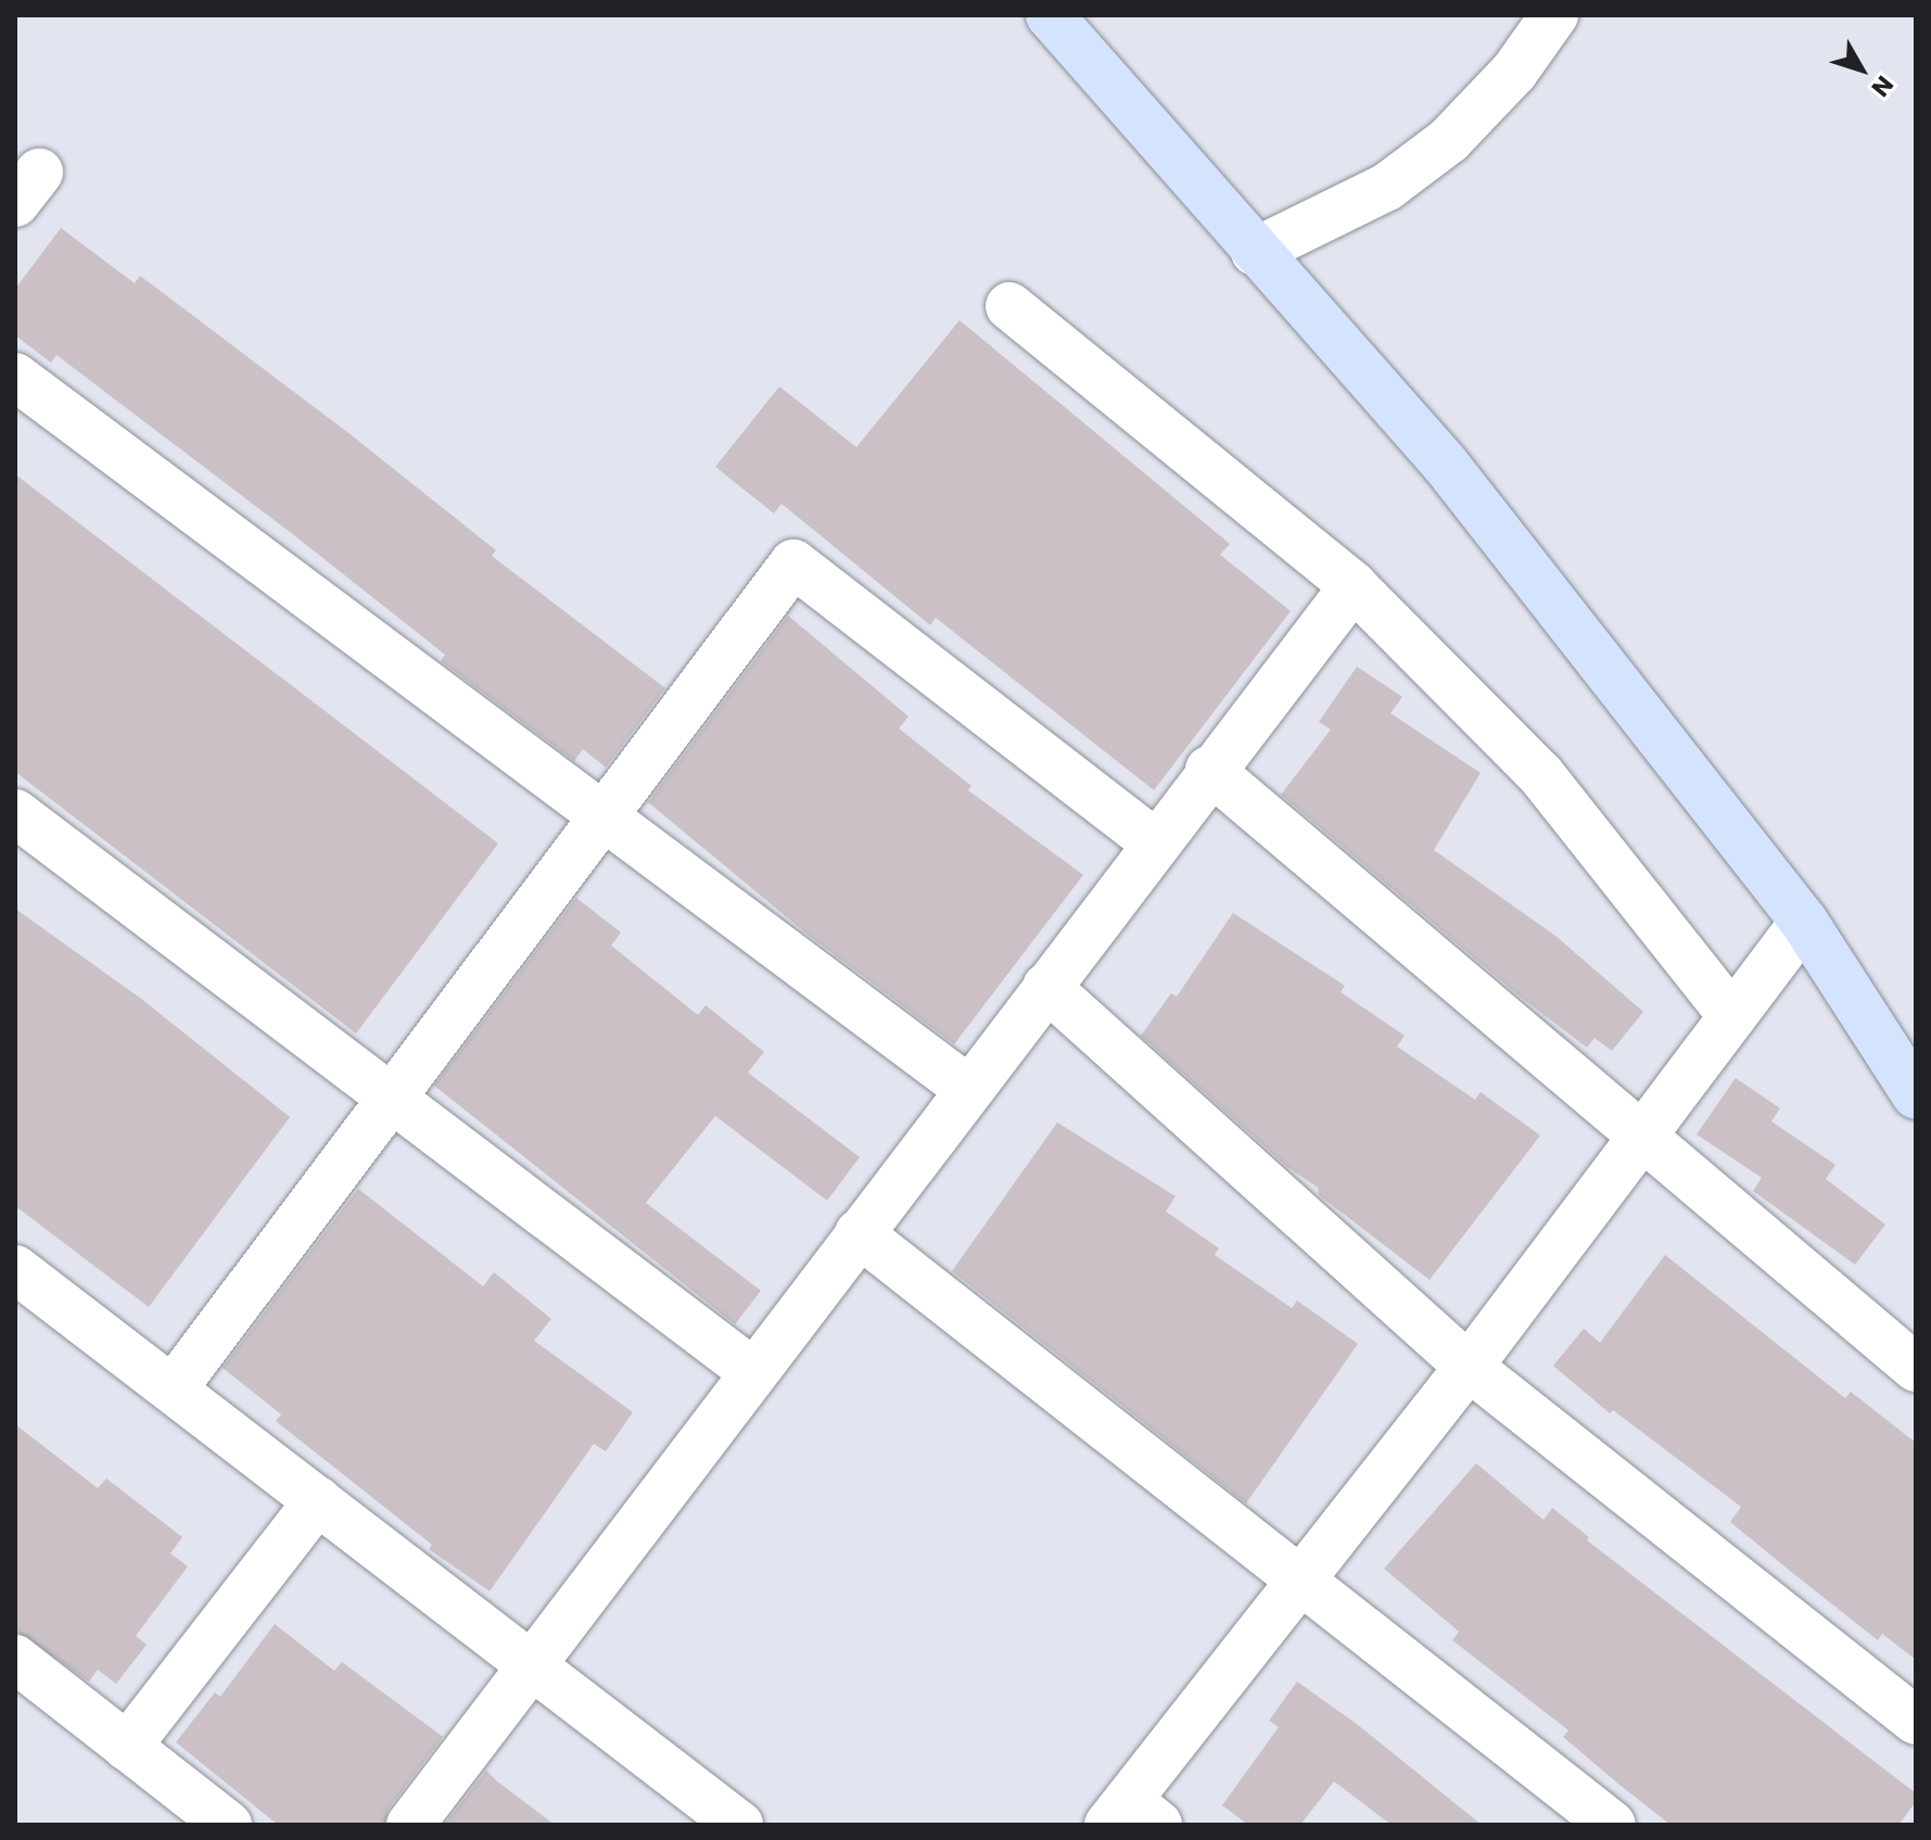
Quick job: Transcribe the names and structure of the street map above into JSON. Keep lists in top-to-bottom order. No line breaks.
{"north":"bottom right"}
